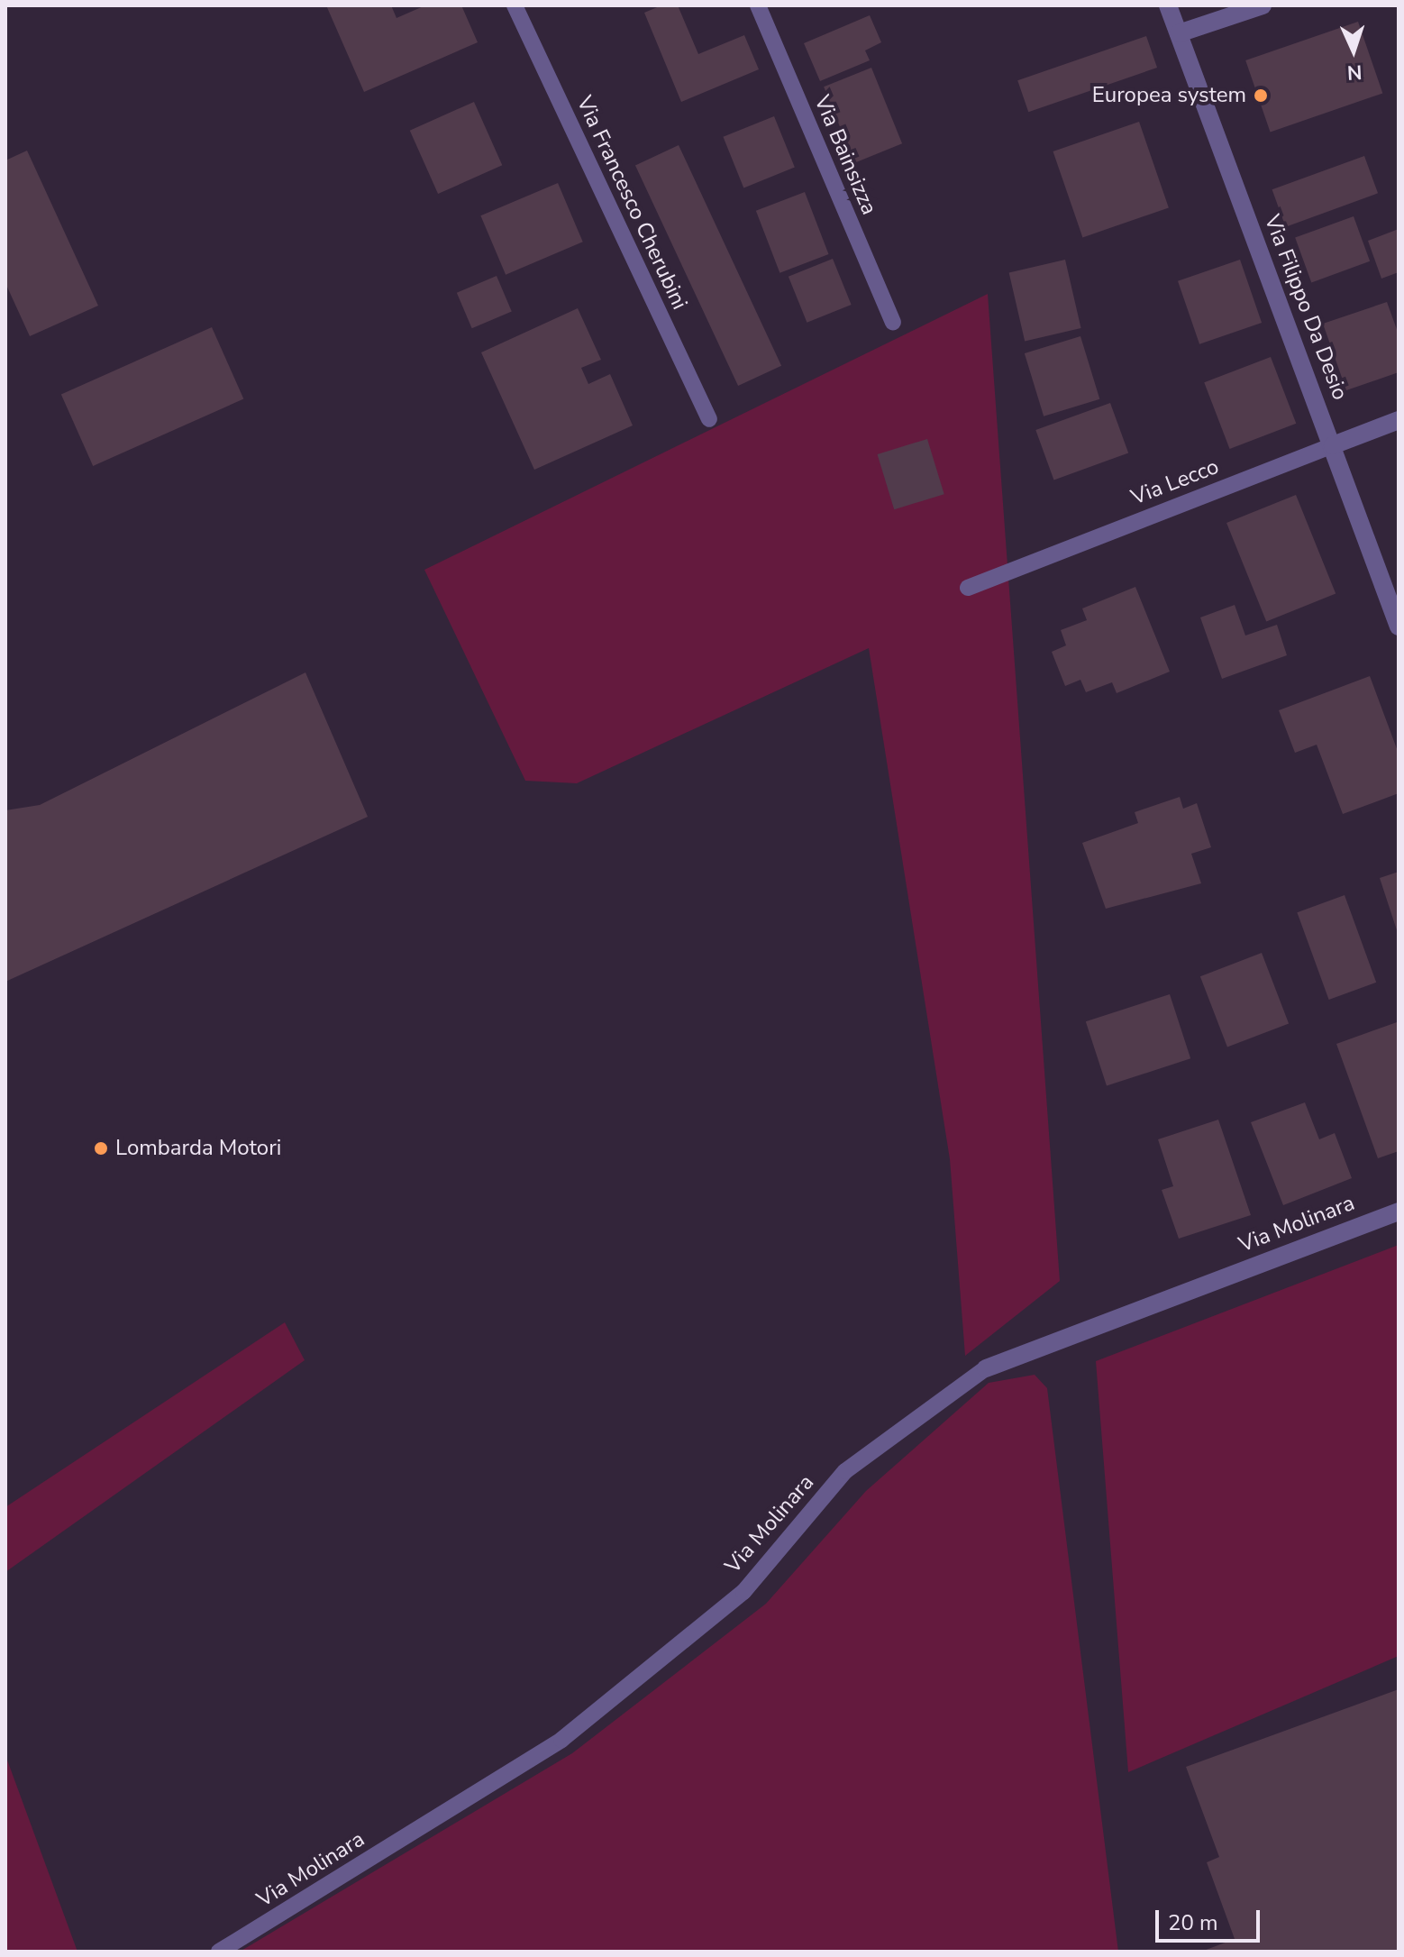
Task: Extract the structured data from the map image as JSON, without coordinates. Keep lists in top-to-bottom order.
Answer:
{
  "streets": {
    "street": ["Via Filippo Da Desio", "Via Lecco", "Via Molinara"],
    "lane": ["Via Bainsizza", "Via Francesco Cherubini"]
  },
  "crossings": [
    ["Via Filippo Da Desio", "Via Lecco"]
  ],
  "places": ["Europea system", "Lombarda Motori"],
  "scale_bar": "20 m",
  "north": "bottom"
}
